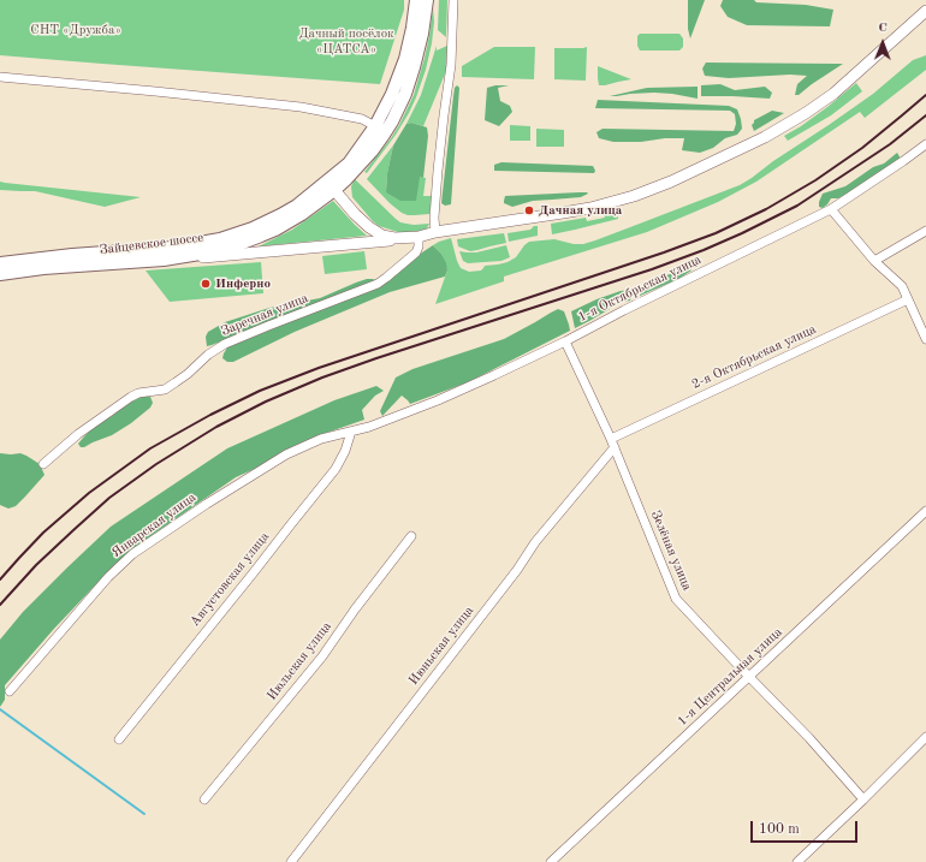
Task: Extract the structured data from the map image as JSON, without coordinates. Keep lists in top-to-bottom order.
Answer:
{
  "streets": {
    "main road": ["Зайцевское шоссе"],
    "street": [
      "1-я Октябрьская улица",
      "Заречная улица",
      "2-я Октябрьская улица",
      "Январская улица",
      "Зелёная улица",
      "Августовская улица",
      "Июньская улица",
      "Июльская улица",
      "1-я Центральная улица"
    ]
  },
  "crossings": [
    ["1-я Октябрьская улица", "Январская улица"],
    ["1-я Октябрьская улица", "Зелёная улица"],
    ["1-я Октябрьская улица", "Августовская улица"],
    ["2-я Октябрьская улица", "Зелёная улица"],
    ["2-я Октябрьская улица", "Июньская улица"],
    ["Январская улица", "Августовская улица"],
    ["Зелёная улица", "Июньская улица"],
    ["Зелёная улица", "1-я Центральная улица"]
  ],
  "parks": ["СНТ «Дружба»", "Дачный посёлок «ЦАТСА»"],
  "places": ["Дачная улица", "Инферно"],
  "scale_bar": "100 m",
  "north": "top"
}
